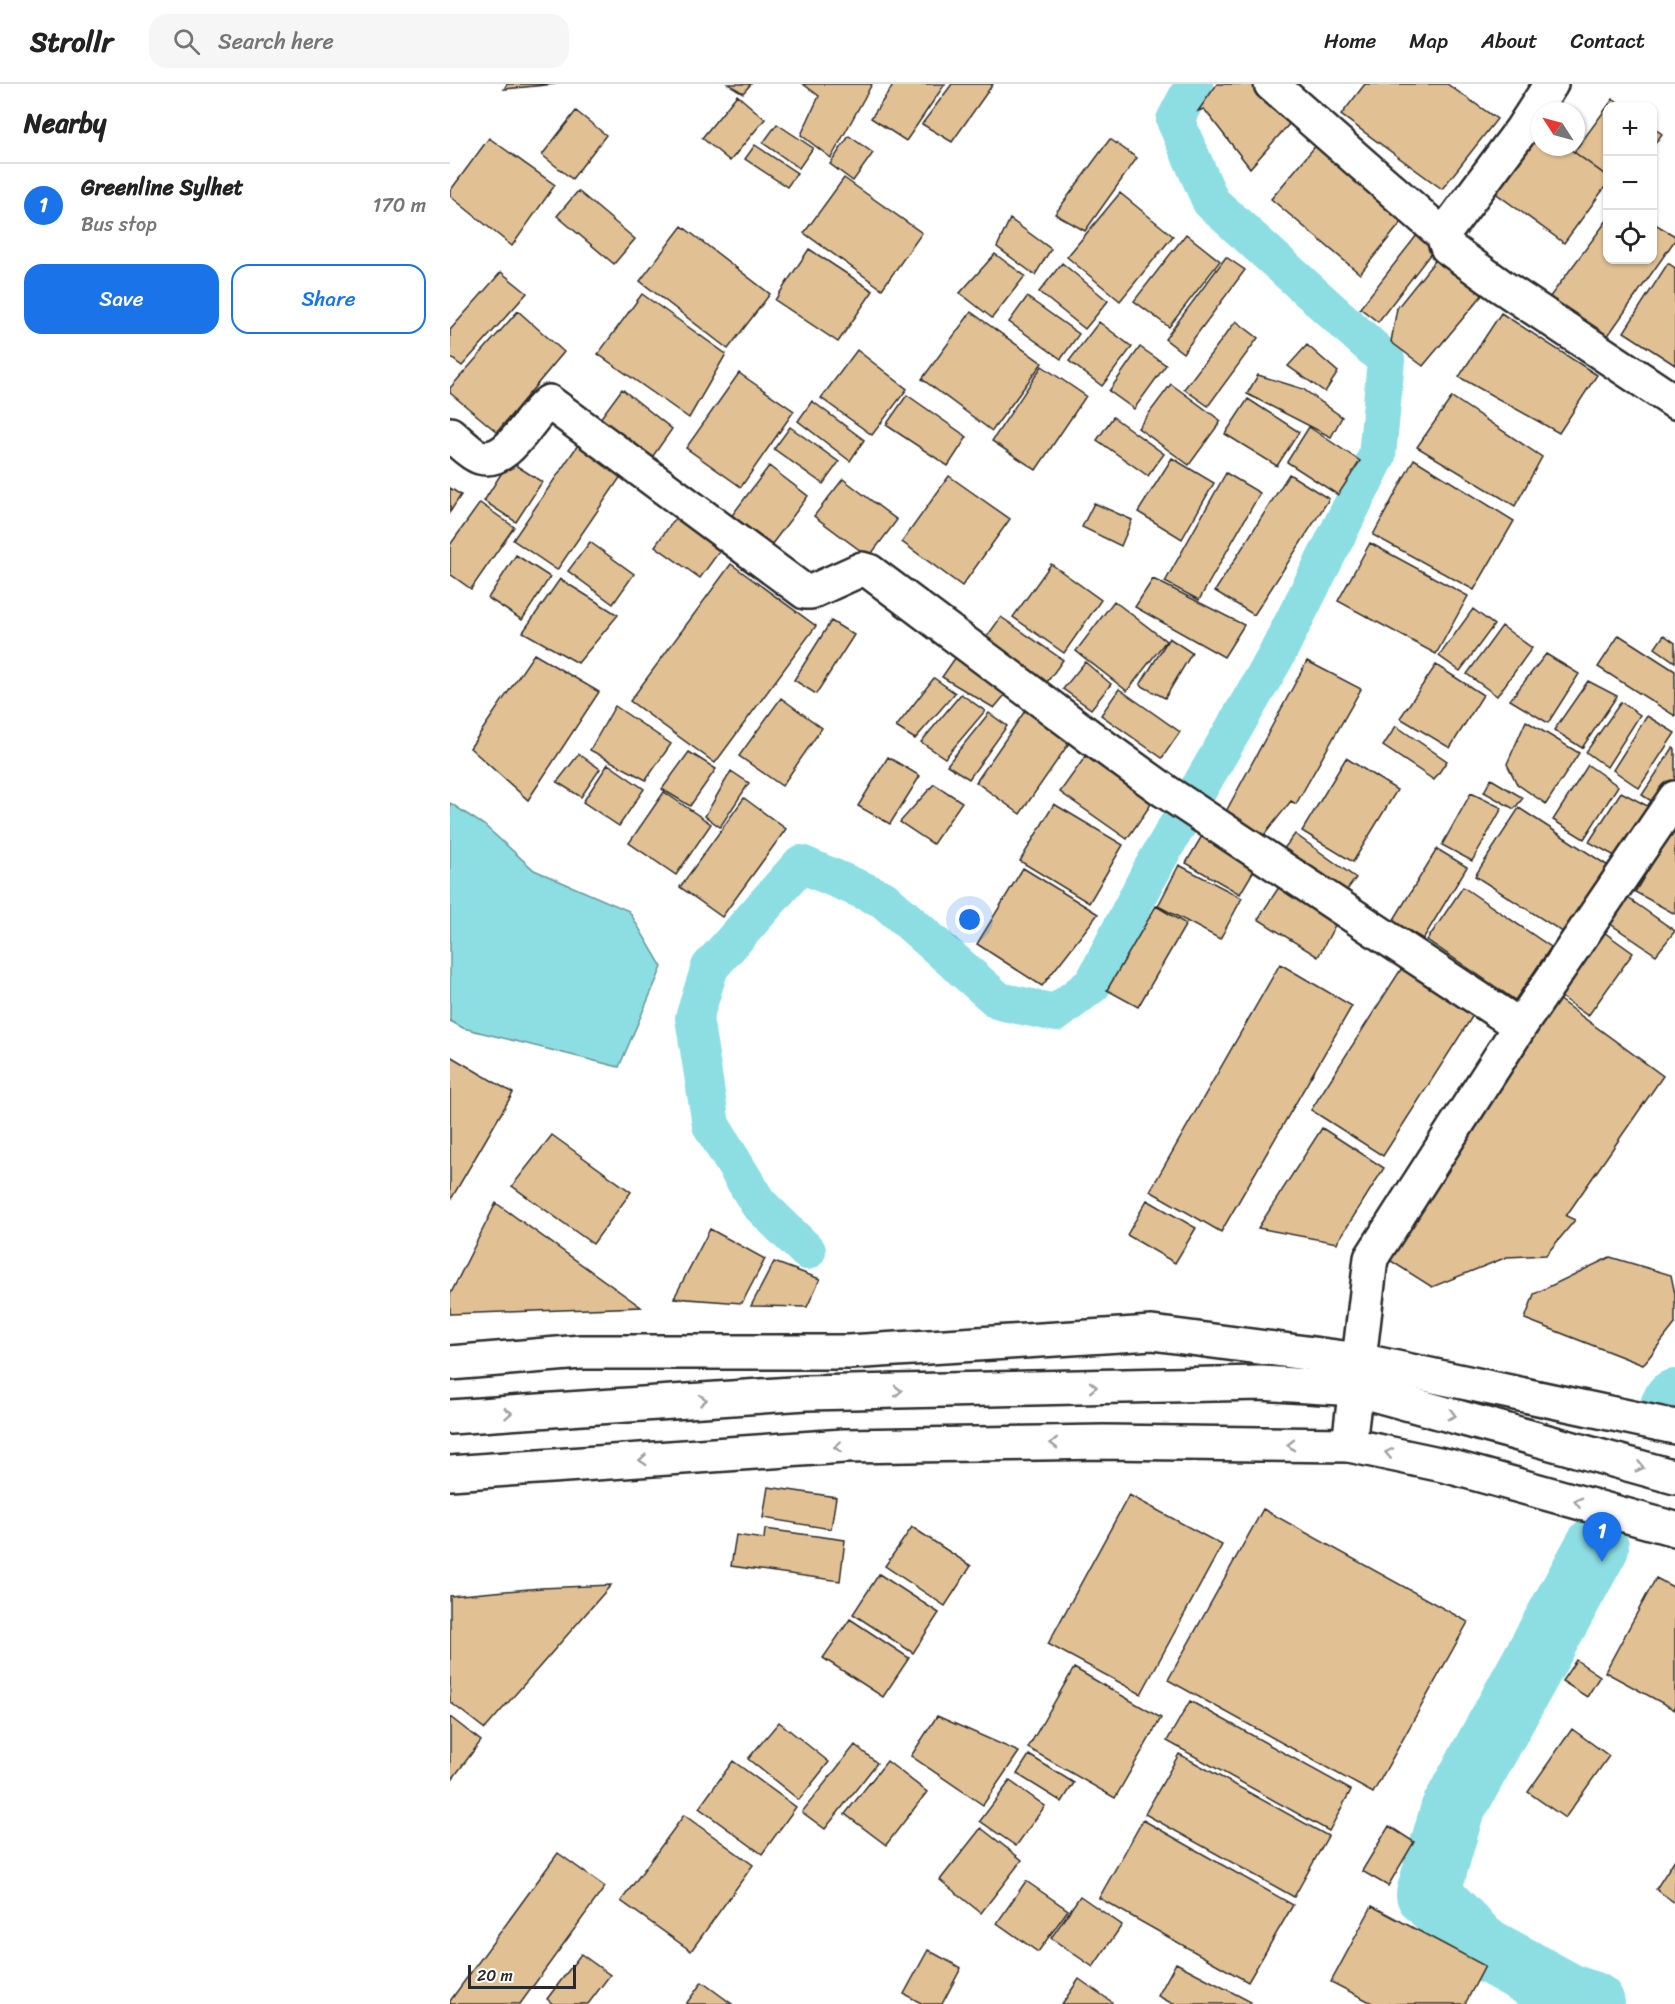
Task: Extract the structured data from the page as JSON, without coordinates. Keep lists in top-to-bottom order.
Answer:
{
  "scale_bar": "20 m",
  "north": "top left",
  "page": {
    "header": "Strollr",
    "search": "Search here",
    "nav": [
      "Home",
      "Map",
      "About",
      "Contact"
    ],
    "heading": "Nearby",
    "map_buttons": ["+", "−"],
    "list": [
      {
        "mark": "1",
        "name": "Greenline Sylhet",
        "note": "Bus stop",
        "value": "170 m"
      }
    ],
    "buttons": ["Save", "Share"],
    "pins": "1",
    "scale": "20 m"
  }
}
